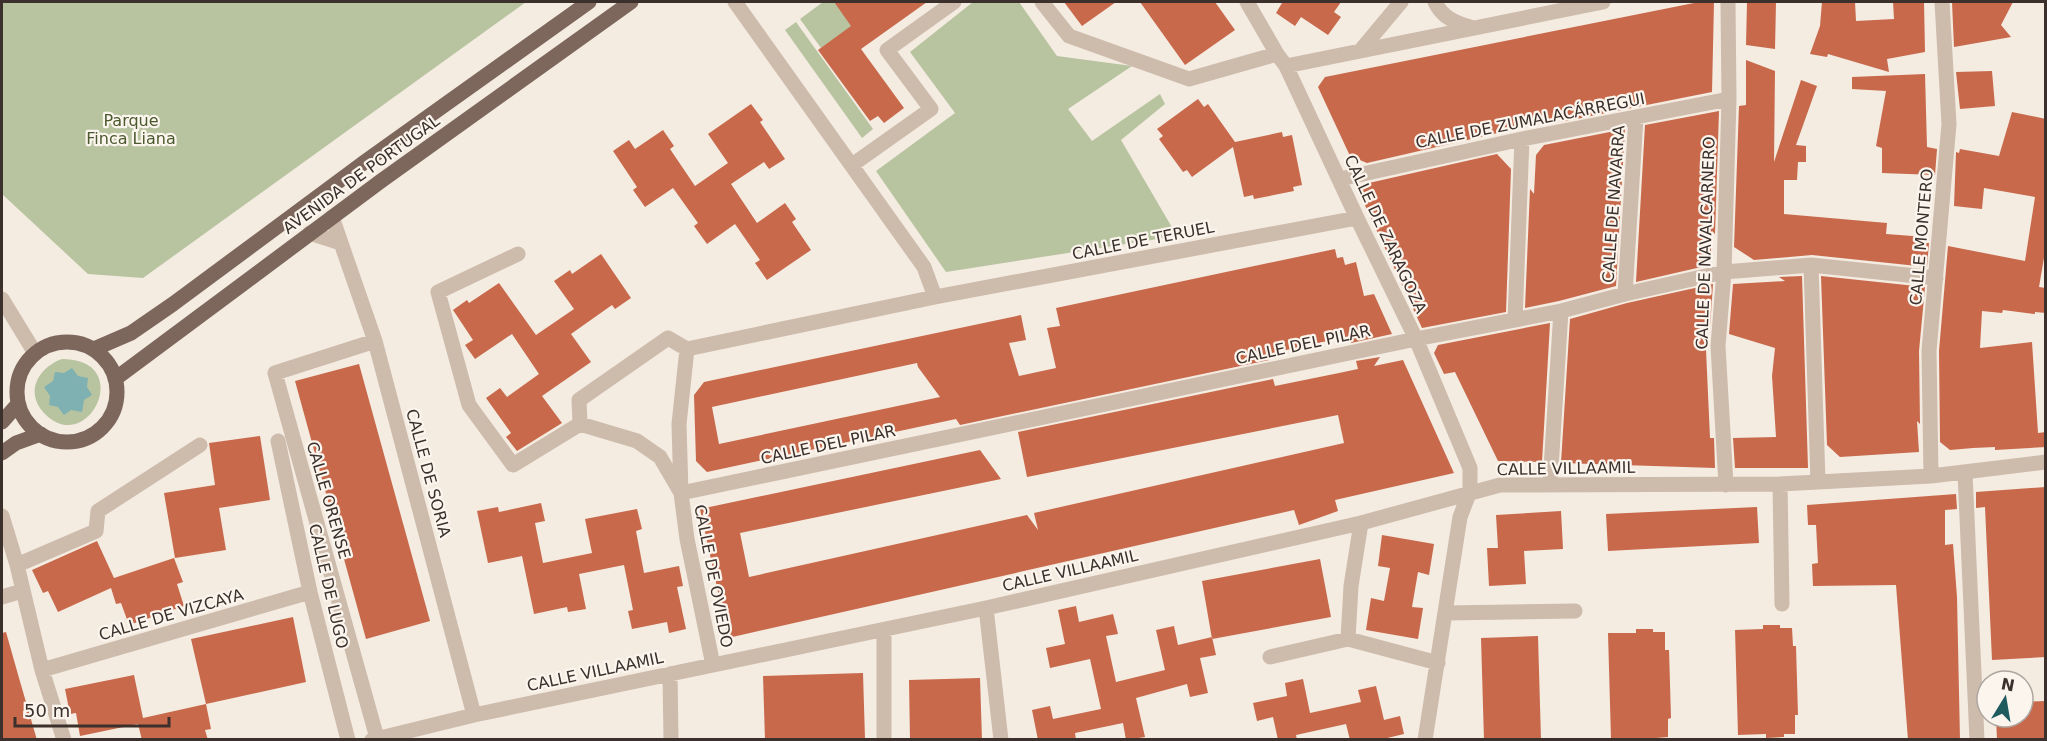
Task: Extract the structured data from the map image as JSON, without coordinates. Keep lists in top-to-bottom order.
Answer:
{
  "streets": {
    "main road": ["AVENIDA DE PORTUGAL"],
    "street": [
      "CALLE DE ZUMALACÁRREGUI",
      "CALLE DE NAVARRA",
      "CALLE DE ZARAGOZA",
      "CALLE MONTERO",
      "CALLE DE TERUEL",
      "CALLE DE NAVALCARNERO",
      "CALLE DEL PILAR",
      "CALLE VILLAAMIL",
      "CALLE DE SORIA",
      "CALLE ORENSE",
      "CALLE DE OVIEDO",
      "CALLE DE LUGO",
      "CALLE DE VIZCAYA"
    ]
  },
  "crossings": [
    ["CALLE DE ZUMALACÁRREGUI", "CALLE DE NAVARRA"],
    ["CALLE DE ZUMALACÁRREGUI", "CALLE DE ZARAGOZA"],
    ["CALLE DE ZUMALACÁRREGUI", "CALLE DE NAVALCARNERO"],
    ["AVENIDA DE PORTUGAL", "CALLE DE SORIA"],
    ["CALLE DE NAVARRA", "CALLE DEL PILAR"],
    ["CALLE DE ZARAGOZA", "CALLE DE TERUEL"],
    ["CALLE DE ZARAGOZA", "CALLE DEL PILAR"],
    ["CALLE DE ZARAGOZA", "CALLE VILLAAMIL"],
    ["CALLE MONTERO", "CALLE DEL PILAR"],
    ["CALLE MONTERO", "CALLE VILLAAMIL"],
    ["CALLE DE TERUEL", "CALLE DE OVIEDO"],
    ["CALLE DE NAVALCARNERO", "CALLE DEL PILAR"],
    ["CALLE DE NAVALCARNERO", "CALLE VILLAAMIL"],
    ["CALLE DEL PILAR", "CALLE DE OVIEDO"],
    ["CALLE VILLAAMIL", "CALLE DE SORIA"],
    ["CALLE VILLAAMIL", "CALLE ORENSE"],
    ["CALLE VILLAAMIL", "CALLE DE OVIEDO"],
    ["CALLE DE SORIA", "CALLE ORENSE"],
    ["CALLE DE LUGO", "CALLE DE VIZCAYA"]
  ],
  "parks": ["Parque Finca Liana"],
  "scale_bar": "50 m",
  "north": "top"
}
